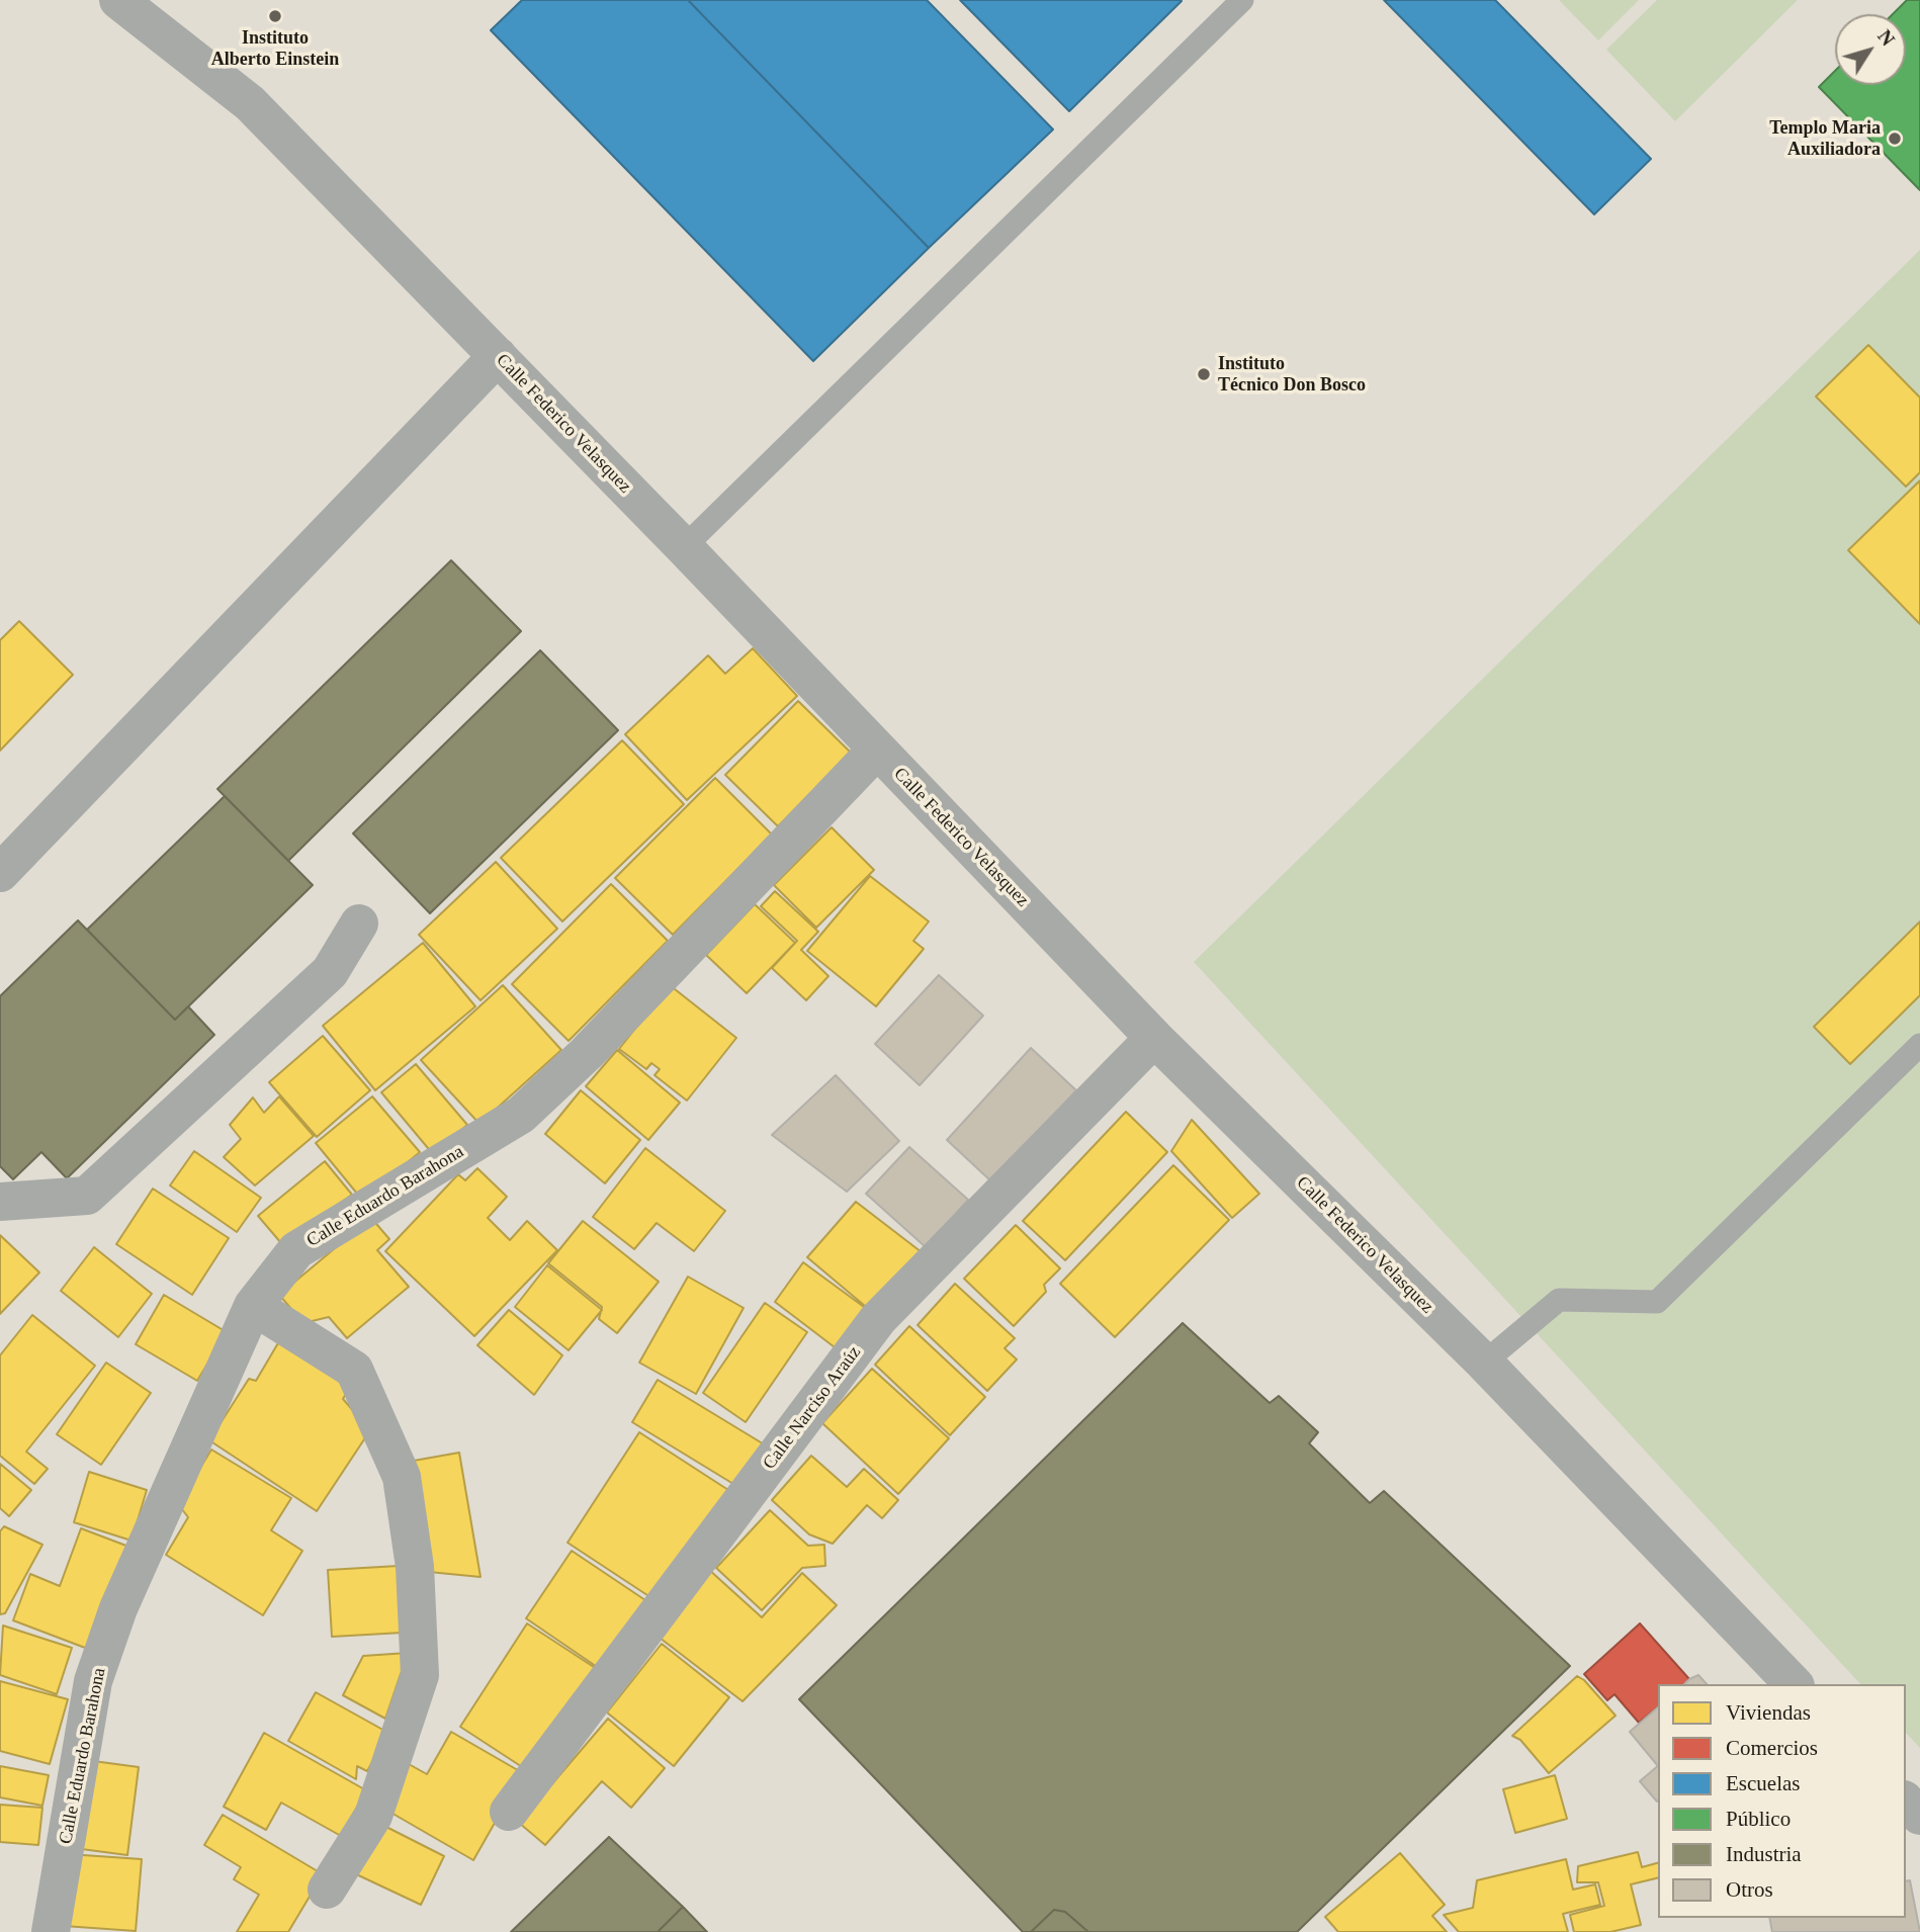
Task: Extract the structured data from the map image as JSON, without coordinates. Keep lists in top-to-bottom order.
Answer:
{
  "streets": {
    "street": ["Calle Federico Velasquez", "Calle Eduardo Barahona", "Calle Narciso Araúz"]
  },
  "crossings": [
    ["Calle Federico Velasquez", "Calle Eduardo Barahona"],
    ["Calle Federico Velasquez", "Calle Narciso Araúz"]
  ],
  "places": ["Instituto Alberto Einstein", "Templo Maria Auxiliadora", "Instituto Técnico Don Bosco"],
  "legend": [
    "Viviendas",
    "Comercios",
    "Escuelas",
    "Público",
    "Industria",
    "Otros"
  ],
  "north": "top right"
}
